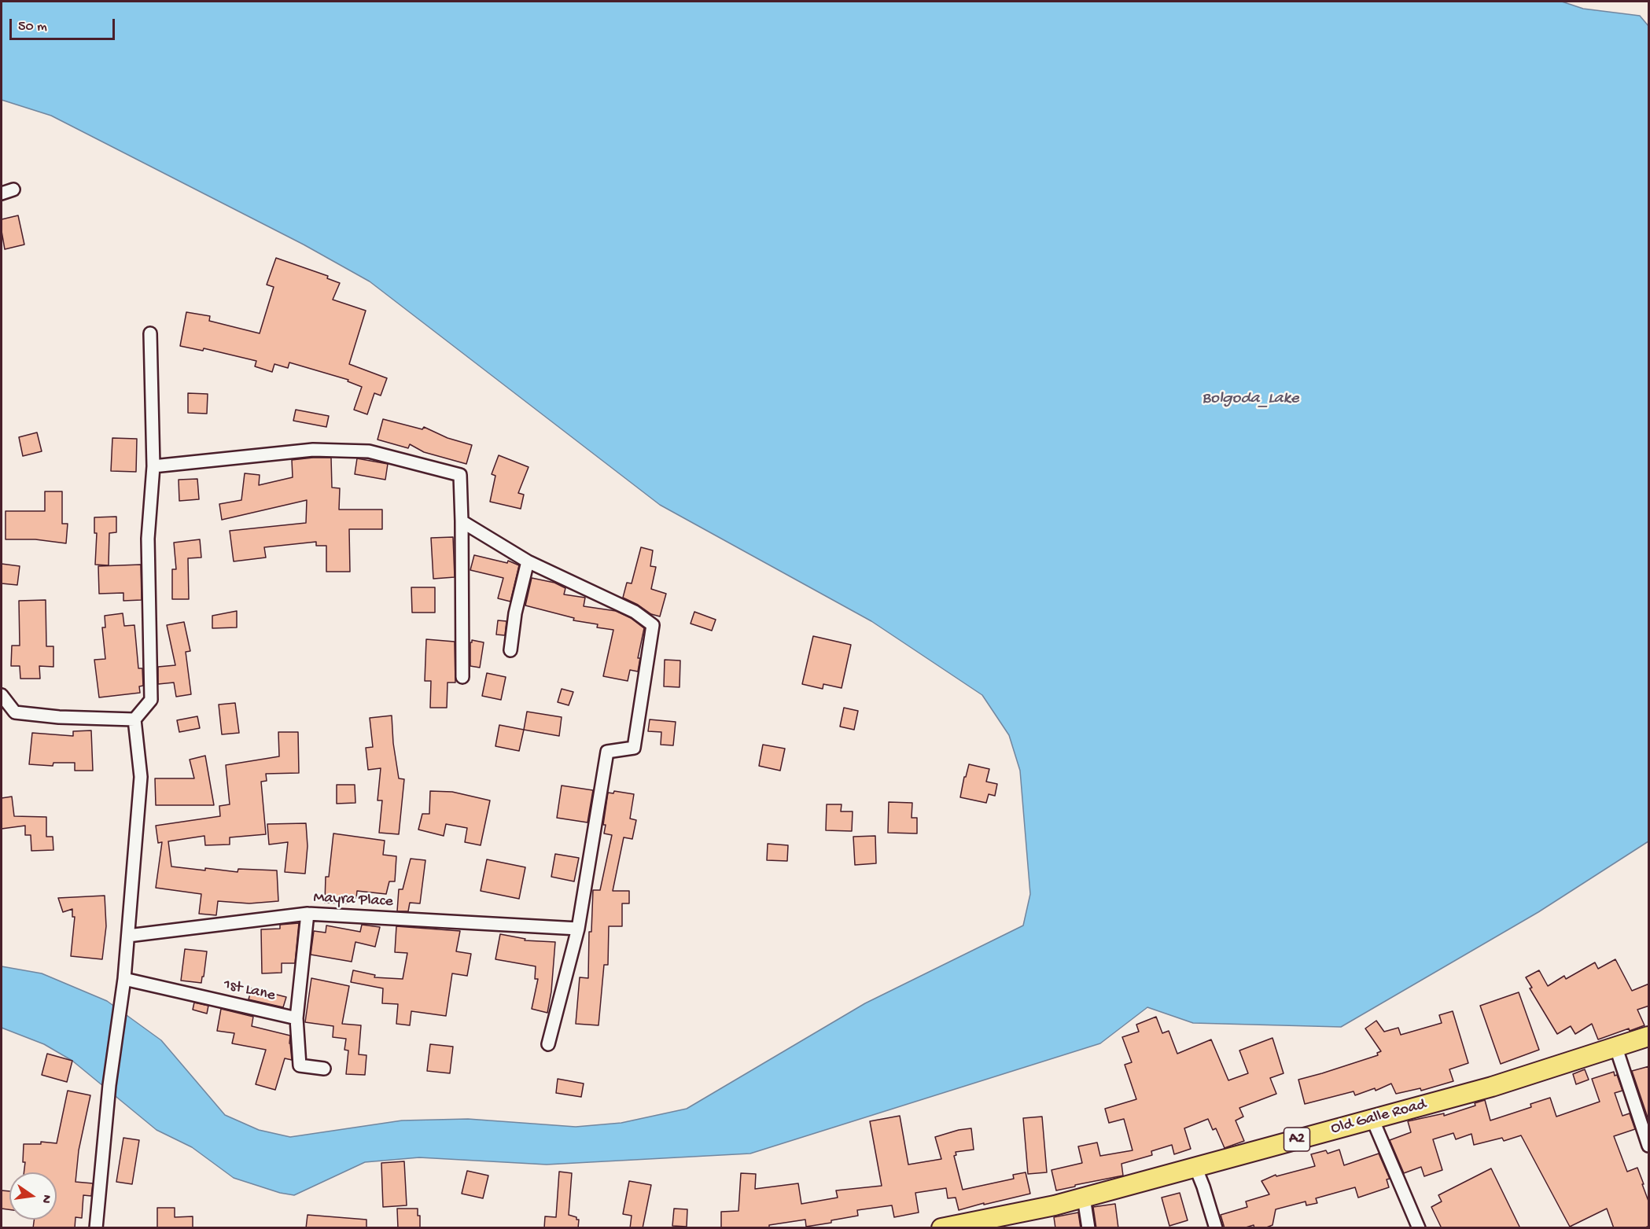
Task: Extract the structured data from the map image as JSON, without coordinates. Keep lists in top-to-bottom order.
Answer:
{
  "streets": {
    "highway": ["Old Galle Road", "A2"],
    "street": ["Mayra Place", "1st Lane"]
  },
  "water": ["Bolgoda_Lake"],
  "scale_bar": "50 m",
  "north": "right"
}
